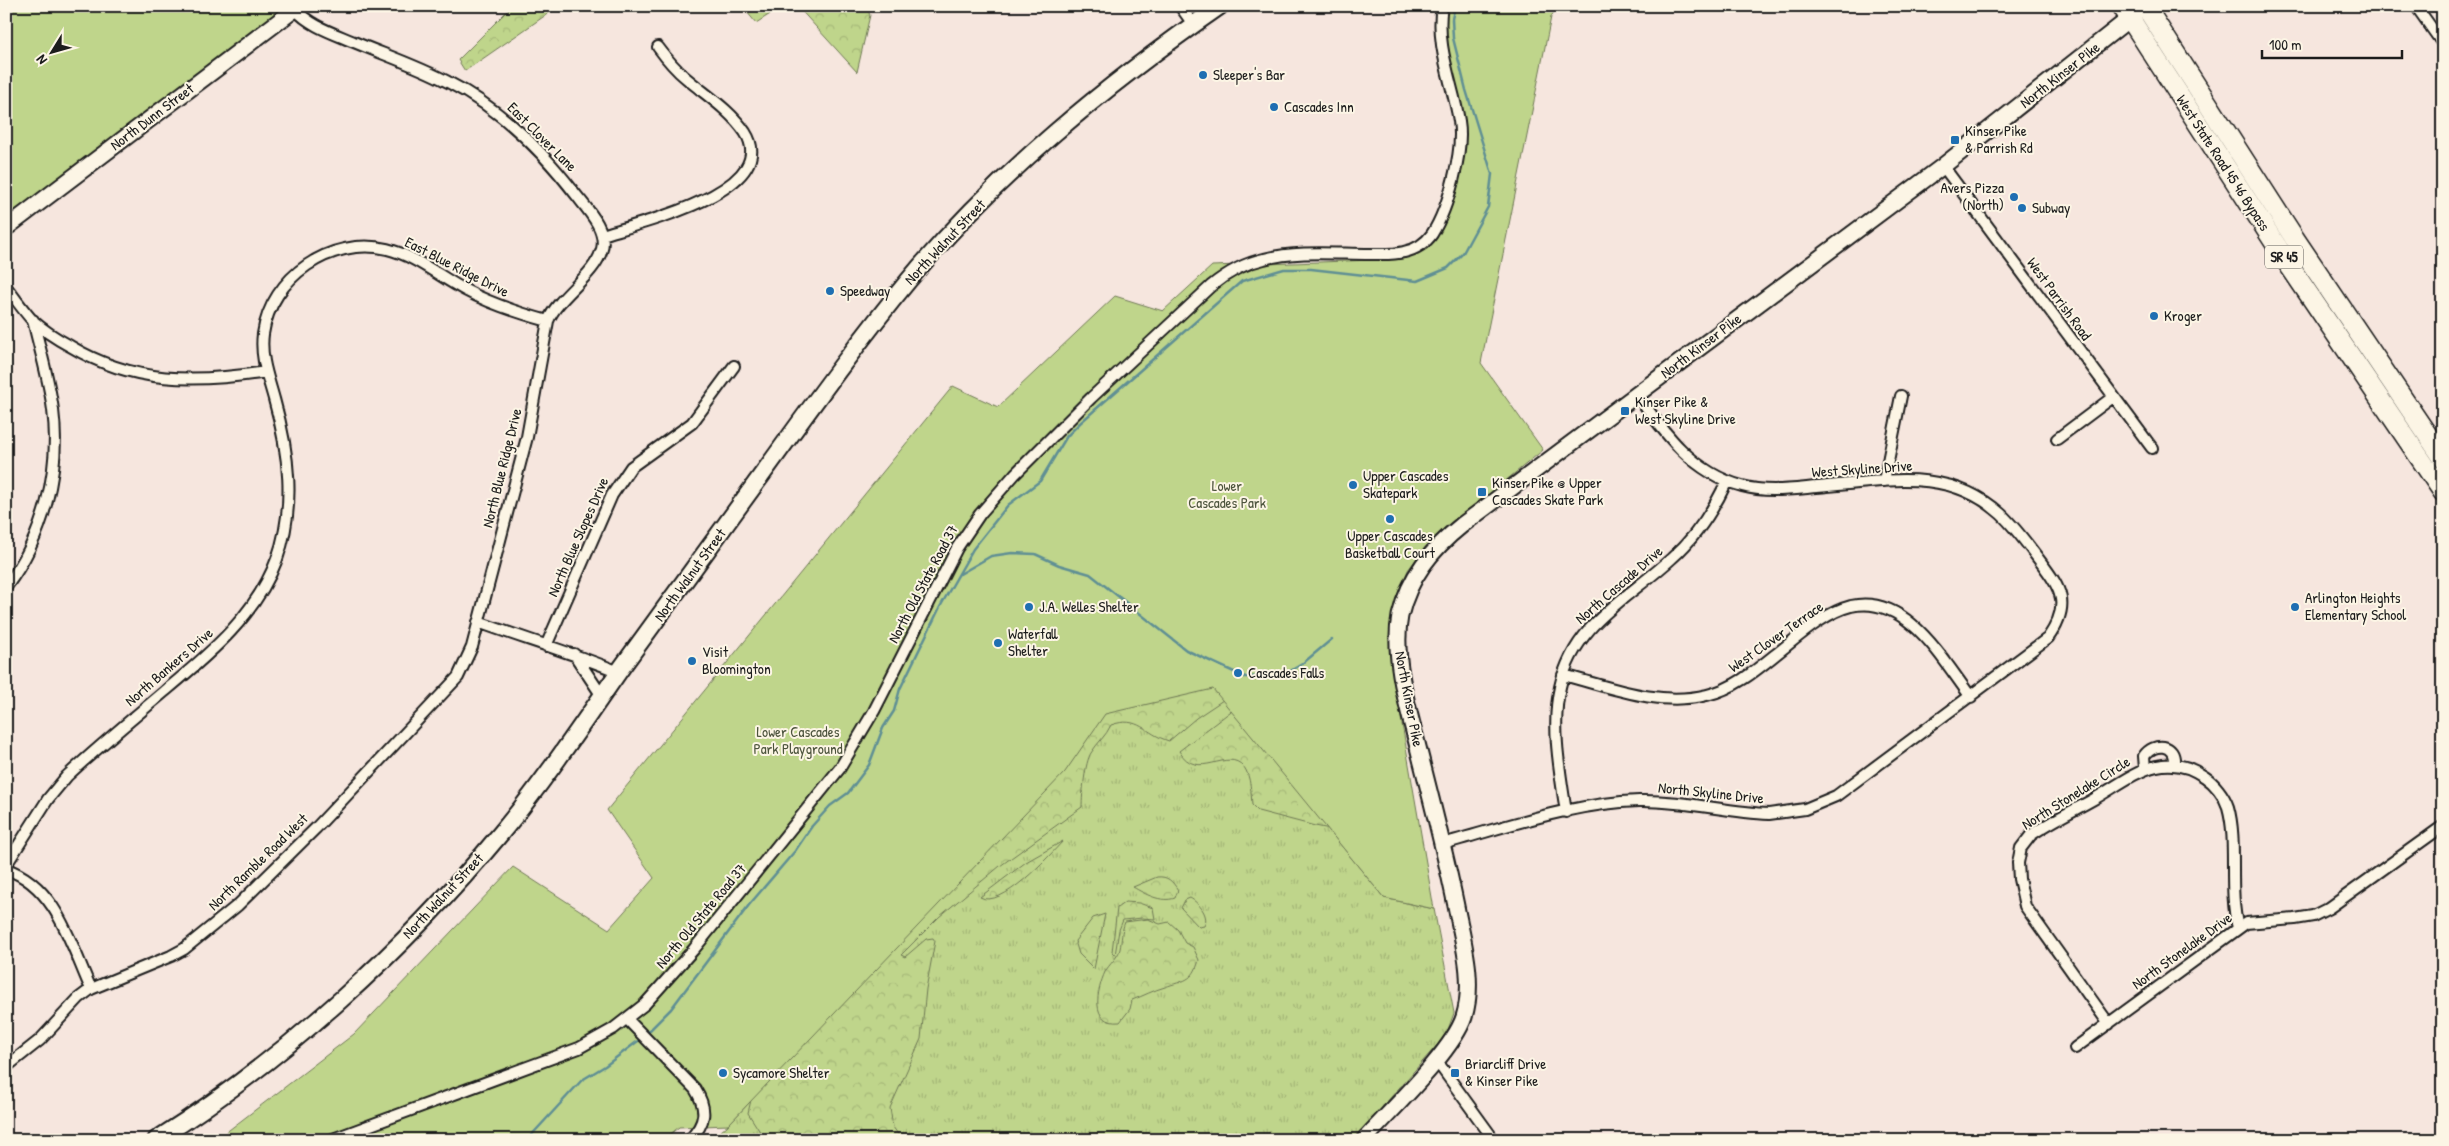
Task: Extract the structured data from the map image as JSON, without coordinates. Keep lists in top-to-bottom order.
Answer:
{
  "streets": {
    "highway": ["West State Road 45 46 Bypass", "SR 45"],
    "main road": ["North Walnut Street"],
    "street": [
      "North Kinser Pike",
      "North Dunn Street",
      "East Clover Lane",
      "East Blue Ridge Drive",
      "West Parrish Road",
      "North Blue Ridge Drive",
      "West Skyline Drive",
      "North Blue Slopes Drive",
      "North Old State Road 37",
      "North Cascade Drive",
      "West Clover Terrace",
      "North Bankers Drive",
      "North Skyline Drive",
      "North Stonelake Circle",
      "North Ramble Road West",
      "North Stonelake Drive"
    ]
  },
  "crossings": [
    ["North Kinser Pike", "West State Road 45 46 Bypass"],
    ["North Kinser Pike", "West Parrish Road"],
    ["North Kinser Pike", "West Skyline Drive"],
    ["North Kinser Pike", "North Skyline Drive"],
    ["North Dunn Street", "East Clover Lane"],
    ["East Blue Ridge Drive", "North Blue Ridge Drive"],
    ["East Blue Ridge Drive", "North Bankers Drive"],
    ["North Blue Ridge Drive", "North Ramble Road West"],
    ["West Skyline Drive", "North Cascade Drive"],
    ["West Skyline Drive", "North Skyline Drive"],
    ["North Cascade Drive", "West Clover Terrace"],
    ["North Cascade Drive", "North Skyline Drive"],
    ["West Clover Terrace", "North Skyline Drive"],
    ["North Stonelake Circle", "North Stonelake Drive"]
  ],
  "parks": ["Lower Cascades Park", "Lower Cascades Park Playground"],
  "places": {
    "other": [
      "Sleeper's Bar",
      "Cascades Inn",
      "Avers Pizza (North)",
      "Subway",
      "Speedway",
      "Kroger",
      "Upper Cascades Skatepark",
      "Upper Cascades Basketball Court",
      "J.A. Welles Shelter",
      "Arlington Heights Elementary School",
      "Waterfall Shelter",
      "Visit Bloomington",
      "Cascades Falls",
      "Sycamore Shelter"
    ],
    "transit": [
      "Kinser Pike & Parrish Rd",
      "Kinser Pike & West Skyline Drive",
      "Kinser Pike @ Upper Cascades Skate Park",
      "Briarcliff Drive & Kinser Pike"
    ]
  },
  "scale_bar": "100 m",
  "north": "bottom left"
}
